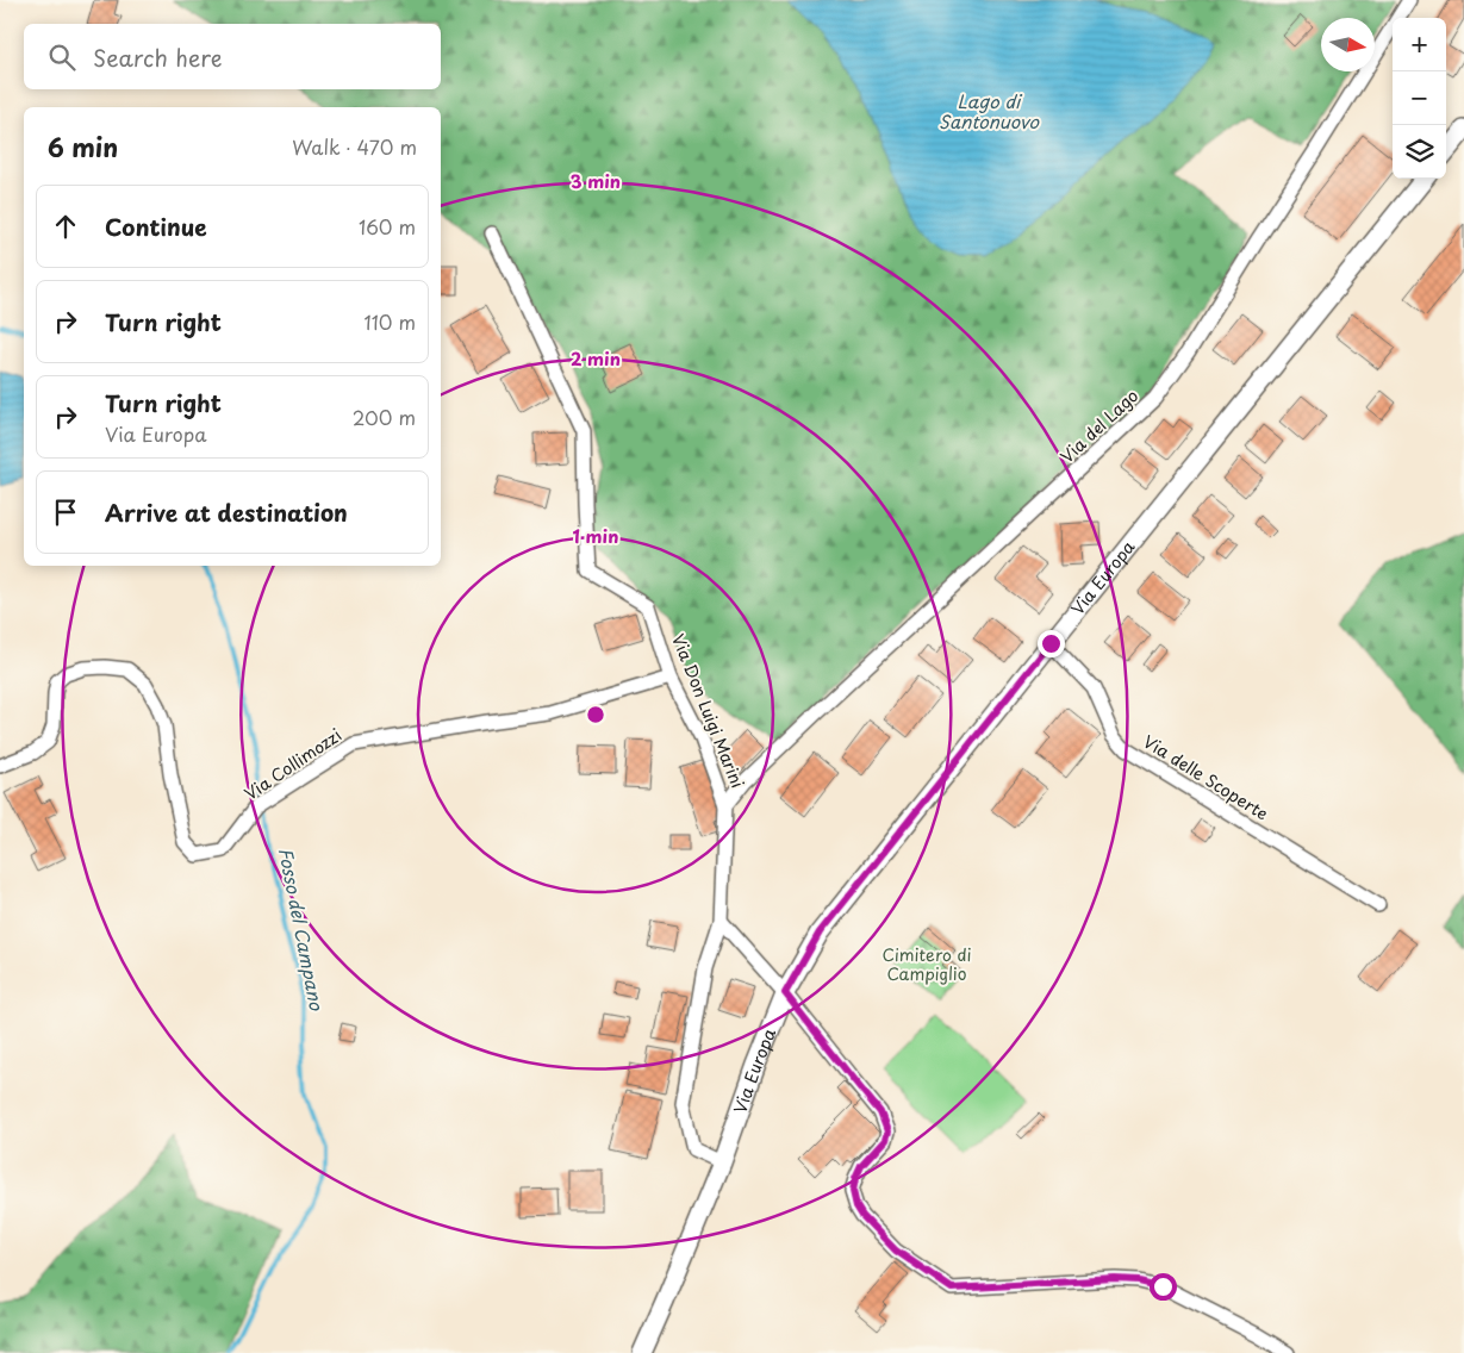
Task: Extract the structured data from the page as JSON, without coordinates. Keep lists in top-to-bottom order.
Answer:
{
  "streets": {
    "main road": ["Via Europa"],
    "street": [
      "Via del Lago",
      "Via Don Luigi Marini",
      "Via Collimozzi",
      "Via delle Scoperte"
    ]
  },
  "crossings": [
    ["Via del Lago", "Via Don Luigi Marini"],
    ["Via Europa", "Via Don Luigi Marini"],
    ["Via Europa", "Via delle Scoperte"],
    ["Via Don Luigi Marini", "Via Collimozzi"]
  ],
  "water": ["Lago di Santonuovo", "Fosso del Campano"],
  "parks": ["Cimitero di Campiglio"],
  "north": "right",
  "page": {
    "map_buttons": ["+", "−"],
    "search": "Search here",
    "heading": ["6 min", "Walk · 470 m"],
    "list": [
      ["Continue", "160 m"],
      ["Turn right", "110 m"],
      ["Turn right", "Via Europa", "200 m"],
      "Arrive at destination"
    ]
  },
  "rings": ["3 min", "2 min", "1 min"]
}
